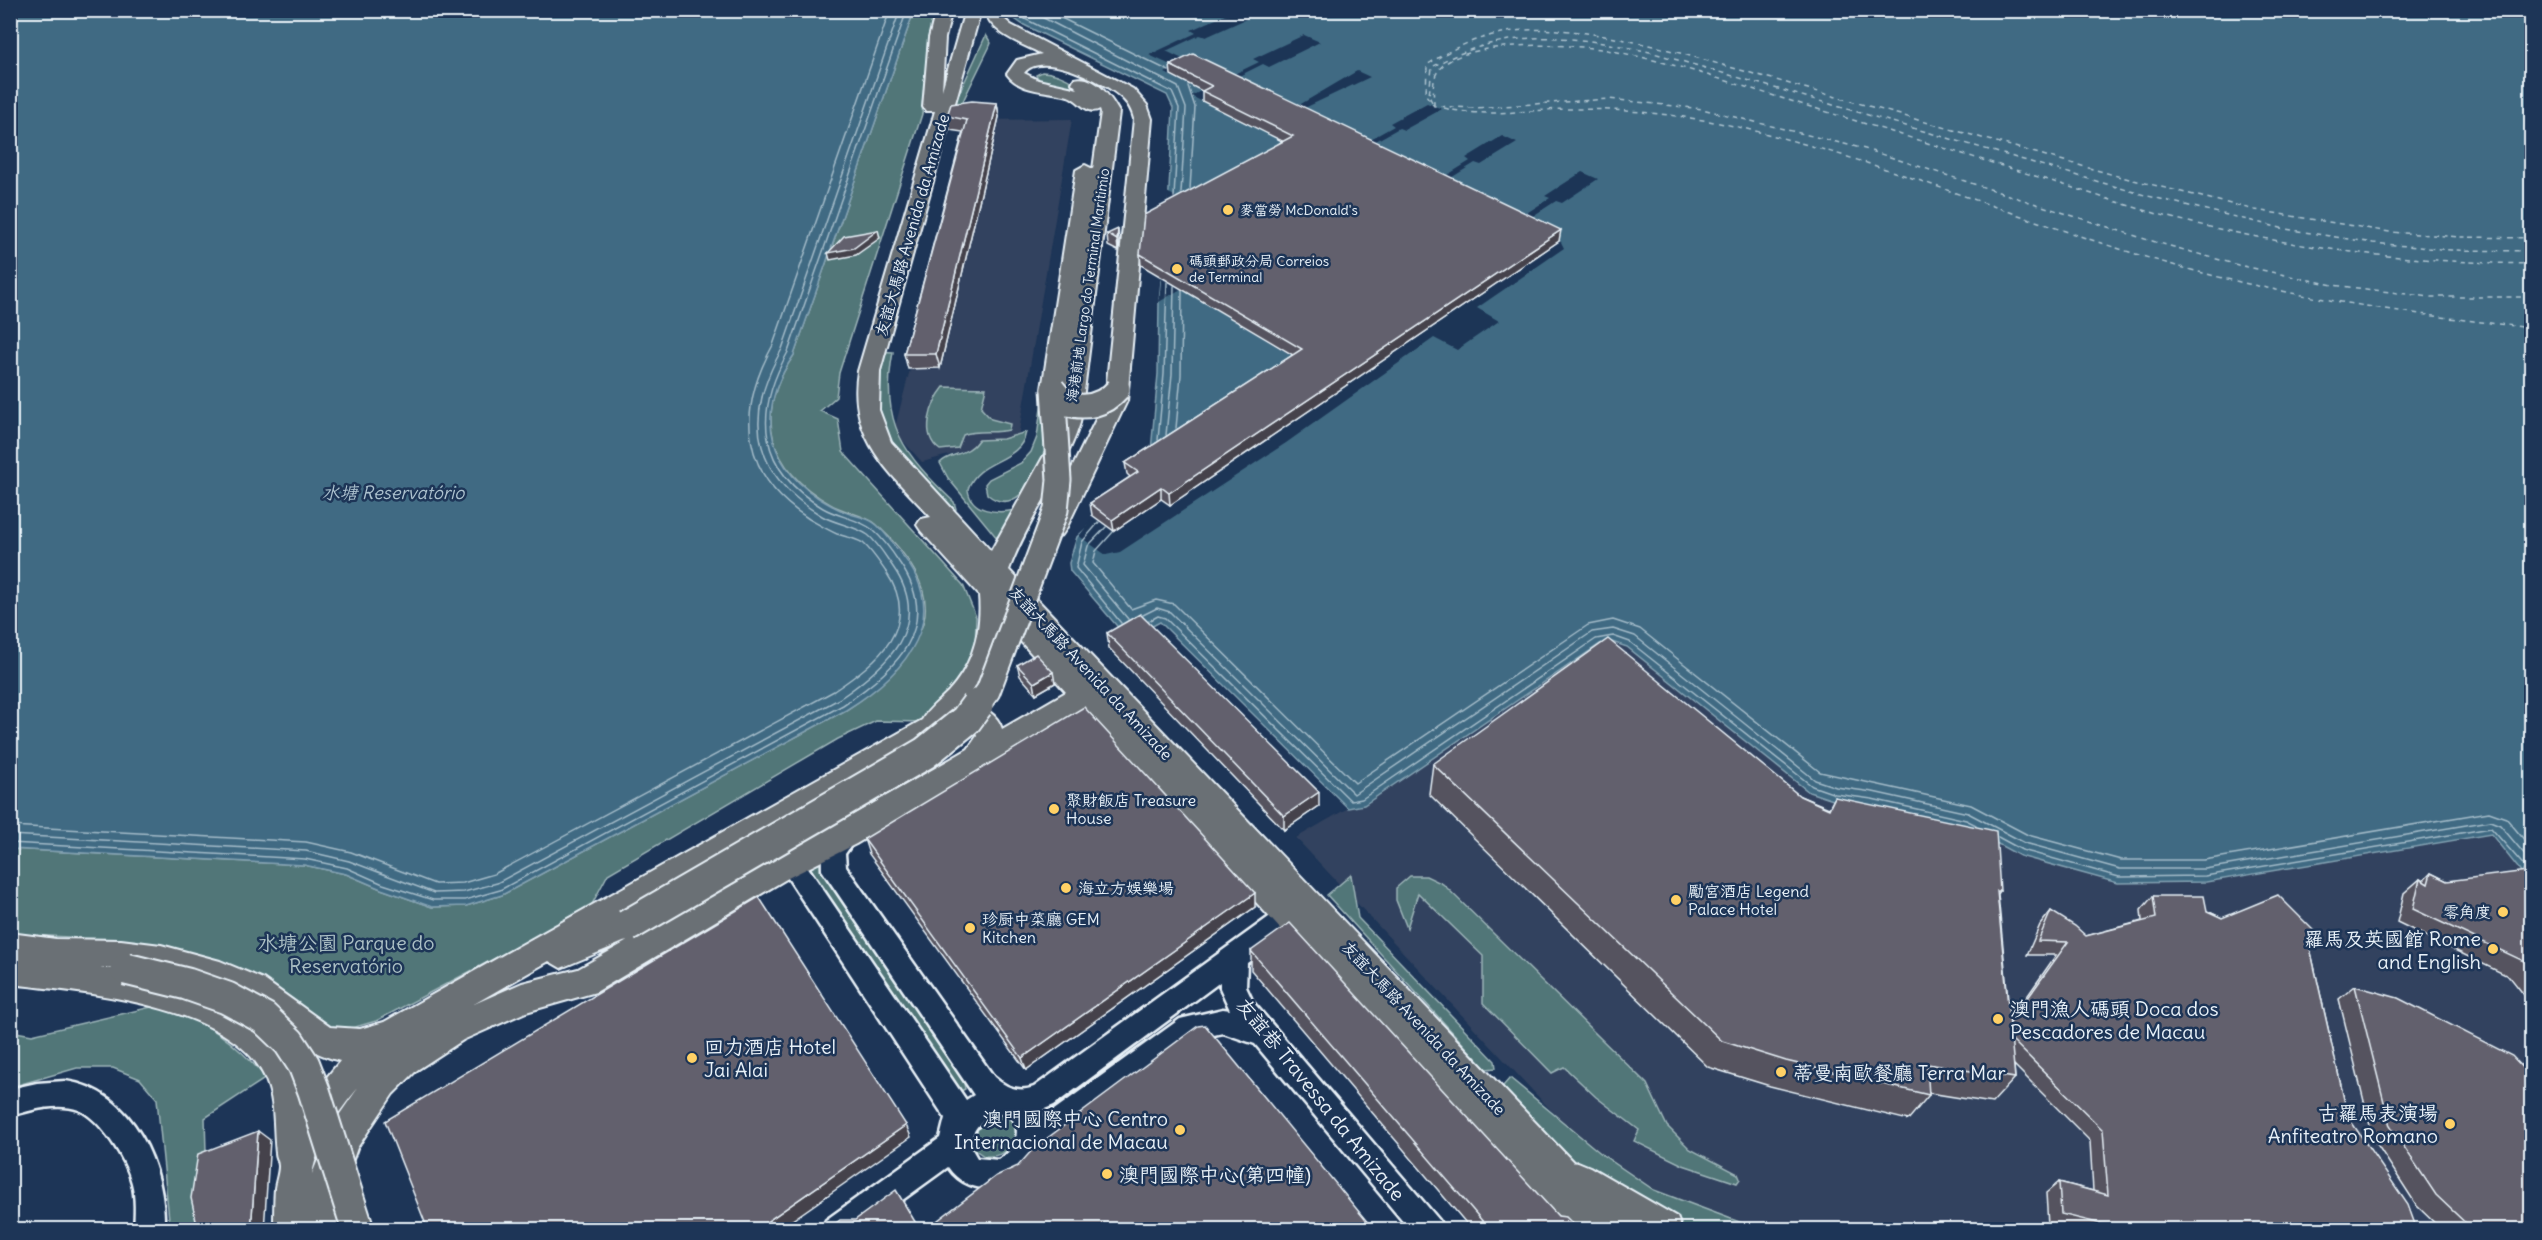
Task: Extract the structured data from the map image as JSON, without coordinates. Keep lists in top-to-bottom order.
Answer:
{
  "streets": {
    "main road": ["友誼大馬路 Avenida da Amizade", "海港前地 Largo do Terminal Marítimio"],
    "street": ["友誼巷 Travessa da Amizade"]
  },
  "crossings": [
    ["友誼大馬路 Avenida da Amizade", "海港前地 Largo do Terminal Marítimio"]
  ],
  "water": ["水塘 Reservatório"],
  "parks": ["水塘公園 Parque do Reservatório"],
  "places": [
    "麥當勞 McDonald's",
    "碼頭郵政分局 Correios de Terminal",
    "聚財飯店 Treasure House",
    "海立方娛樂場",
    "勵宮酒店 Legend Palace Hotel",
    "零角度",
    "珍厨中菜廳 GEM Kitchen",
    "羅馬及英國館 Rome and English",
    "澳門漁人碼頭 Doca dos Pescadores de Macau",
    "回力酒店 Hotel Jai Alai",
    "蒂曼南歐餐廳 Terra Mar",
    "古羅馬表演場 Anfiteatro Romano",
    "澳門國際中心 Centro Internacional de Macau",
    "澳門國際中心(第四幢)"
  ]
}
